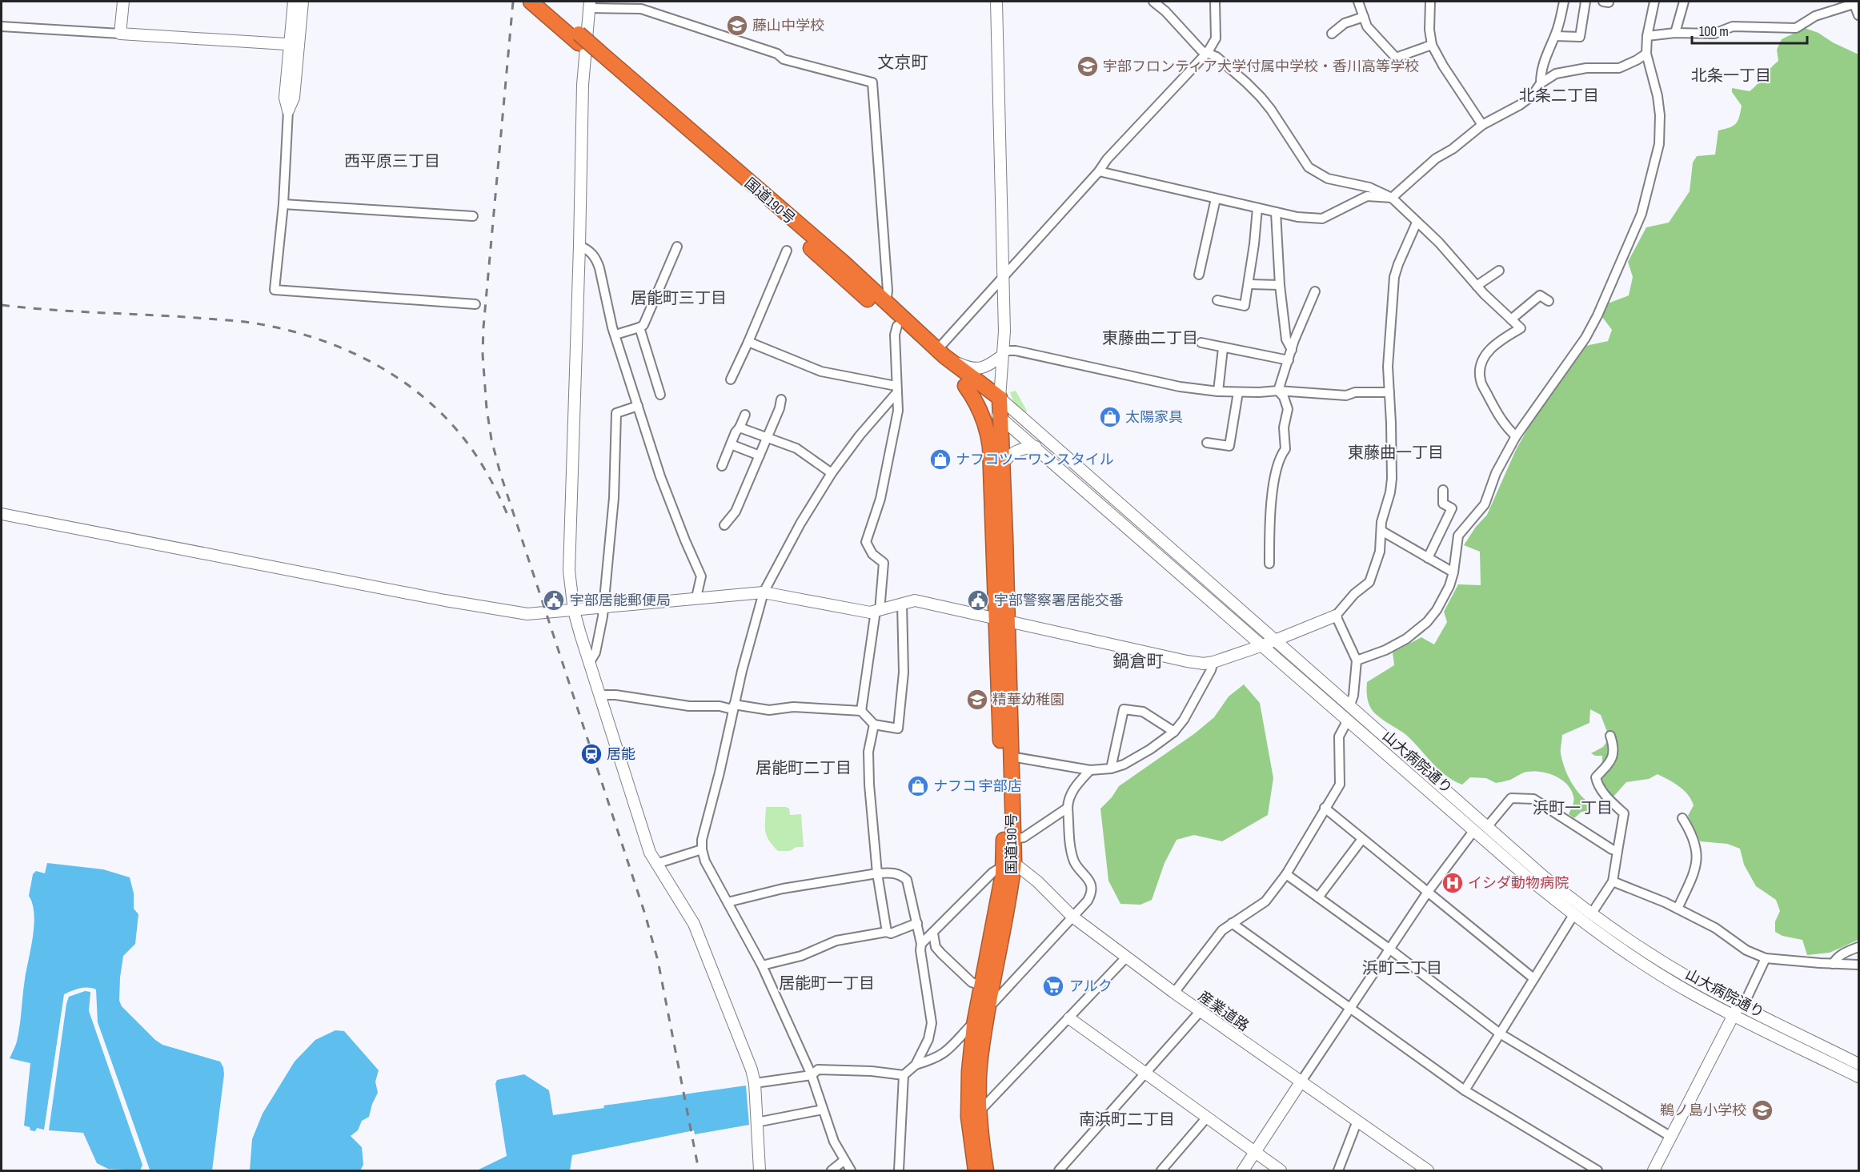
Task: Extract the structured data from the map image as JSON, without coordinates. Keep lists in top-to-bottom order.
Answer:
{
  "streets": {
    "highway": ["国道190号"],
    "street": ["山大病院通り", "産業道路"]
  },
  "crossings": [
    ["国道190号", "山大病院通り"],
    ["国道190号", "産業道路"]
  ],
  "districts": [
    "文京町",
    "北条一丁目",
    "北条二丁目",
    "西平原三丁目",
    "居能町三丁目",
    "東藤曲二丁目",
    "東藤曲一丁目",
    "鍋倉町",
    "居能町二丁目",
    "浜町一丁目",
    "浜町二丁目",
    "居能町一丁目",
    "南浜町二丁目"
  ],
  "places": {
    "school or university": [
      "藤山中学校",
      "宇部フロンティア大学付属中学校・香川高等学校",
      "精華幼稚園",
      "鵜ノ島小学校"
    ],
    "shop": ["太陽家具", "ナフコツーワンスタイル", "ナフコ 宇部店"],
    "public building": ["宇部居能郵便局", "宇部警察署居能交番"],
    "station": ["居能"],
    "hospital": ["イシダ動物病院"],
    "supermarket": ["アルク"]
  },
  "scale_bar": "100 m"
}
